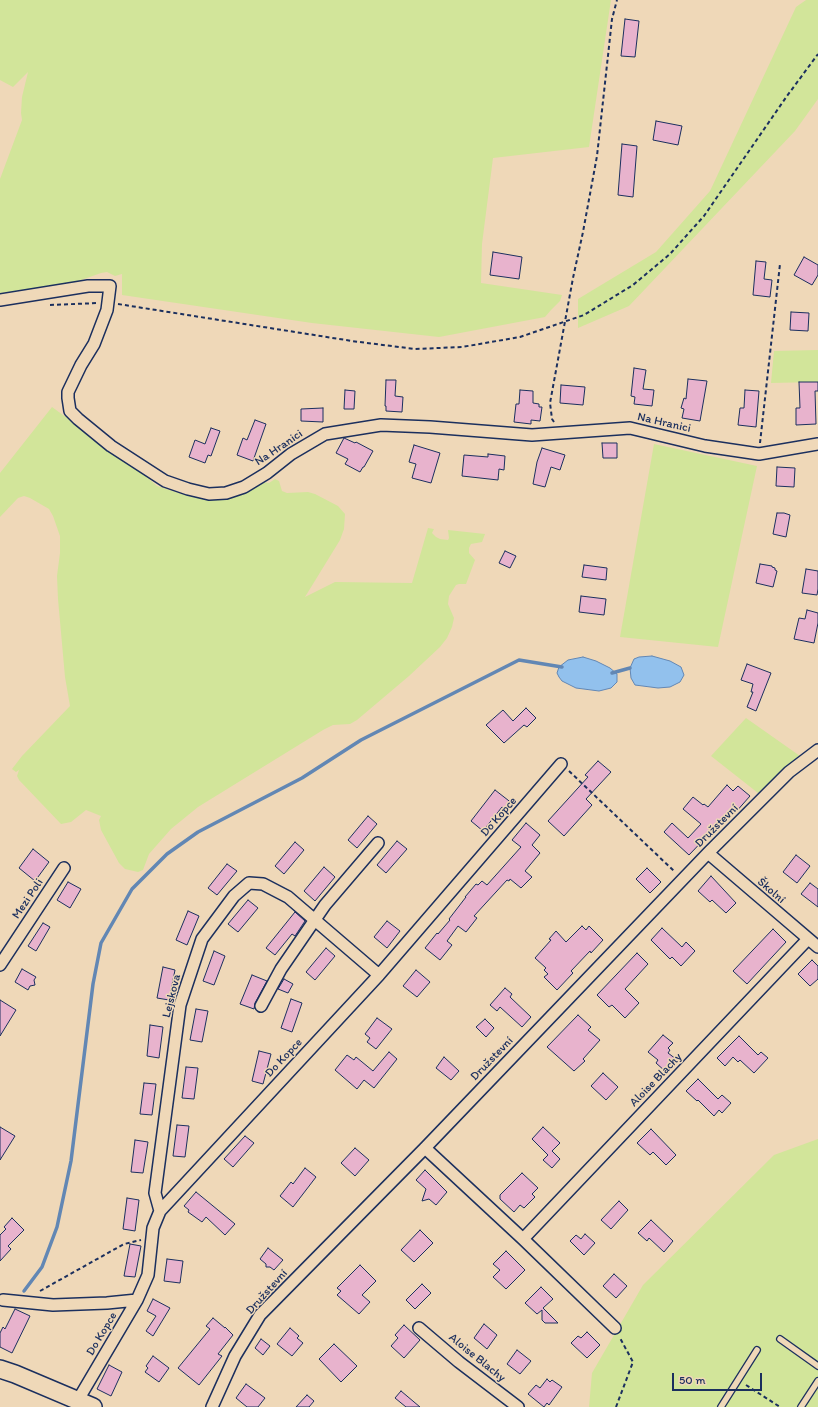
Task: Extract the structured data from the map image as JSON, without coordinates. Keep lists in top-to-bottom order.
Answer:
{
  "streets": {
    "street": [
      "Na Hranici",
      "Do Kopce",
      "Družstevní",
      "Školní",
      "Mezi Poli",
      "Lejskova",
      "Aloise Blachy"
    ]
  },
  "crossings": [
    ["Do Kopce", "Lejskova"],
    ["Družstevní", "Školní"],
    ["Školní", "Aloise Blachy"]
  ],
  "scale_bar": "50 m"
}
